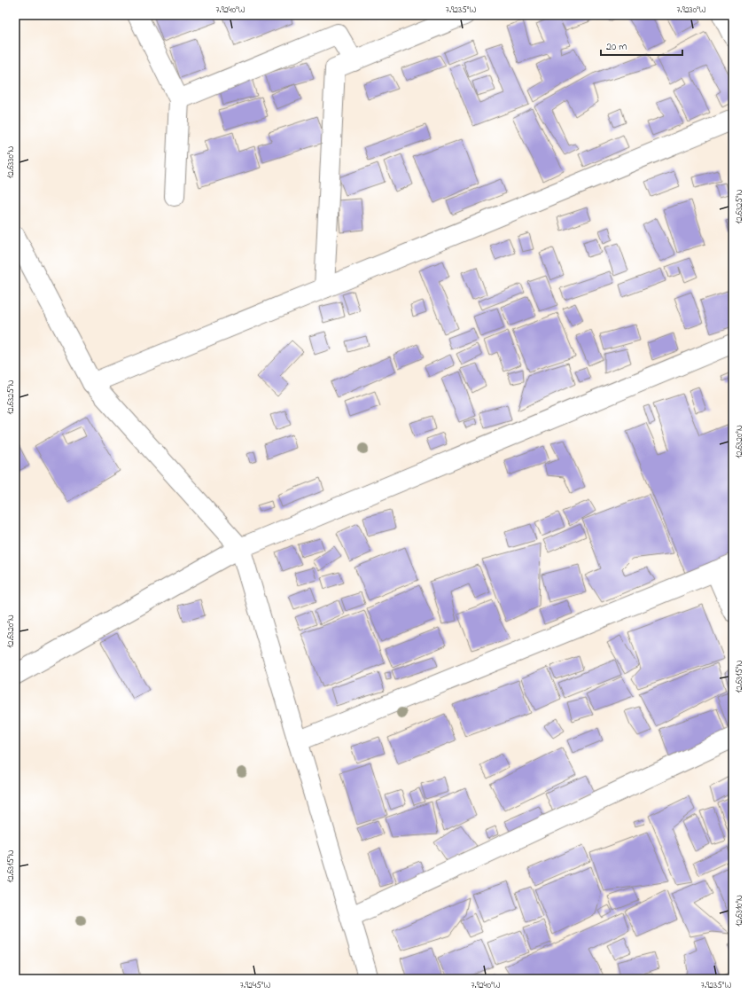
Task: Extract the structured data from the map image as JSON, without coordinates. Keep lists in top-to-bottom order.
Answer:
{
  "scale_bar": "20 m",
  "coordinates": [
    "7.9240°W",
    "7.9235°W",
    "7.9230°W",
    "12.6330°N",
    "12.6325°N",
    "12.6320°N",
    "12.6315°N",
    "12.6310°N",
    "7.9245°W"
  ]
}
